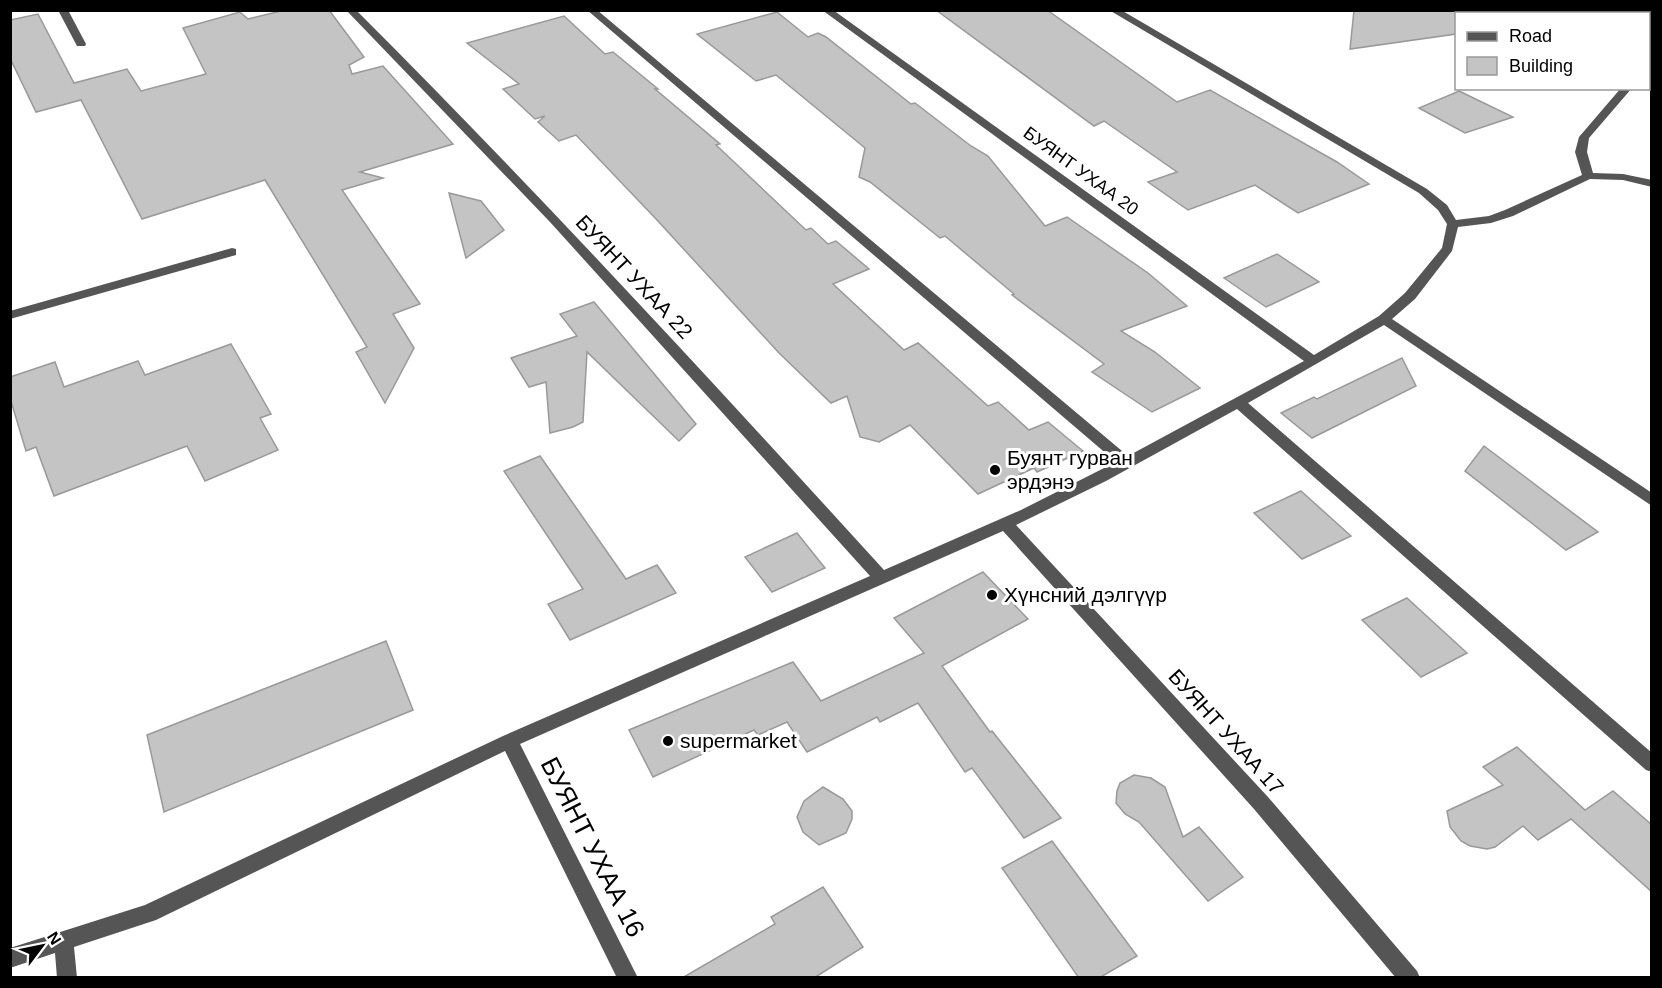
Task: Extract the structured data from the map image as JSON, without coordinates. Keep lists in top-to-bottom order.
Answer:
{
  "streets": {
    "street": [
      "БУЯНТ УХАА 20",
      "БУЯНТ УХАА 22",
      "БУЯНТ УХАА 17",
      "БУЯНТ УХАА 16"
    ]
  },
  "places": ["Буянт гурван эрдэнэ", "Хүнсний дэлгүүр", "supermarket"],
  "legend": ["Road", "Building"],
  "north": "top right"
}
